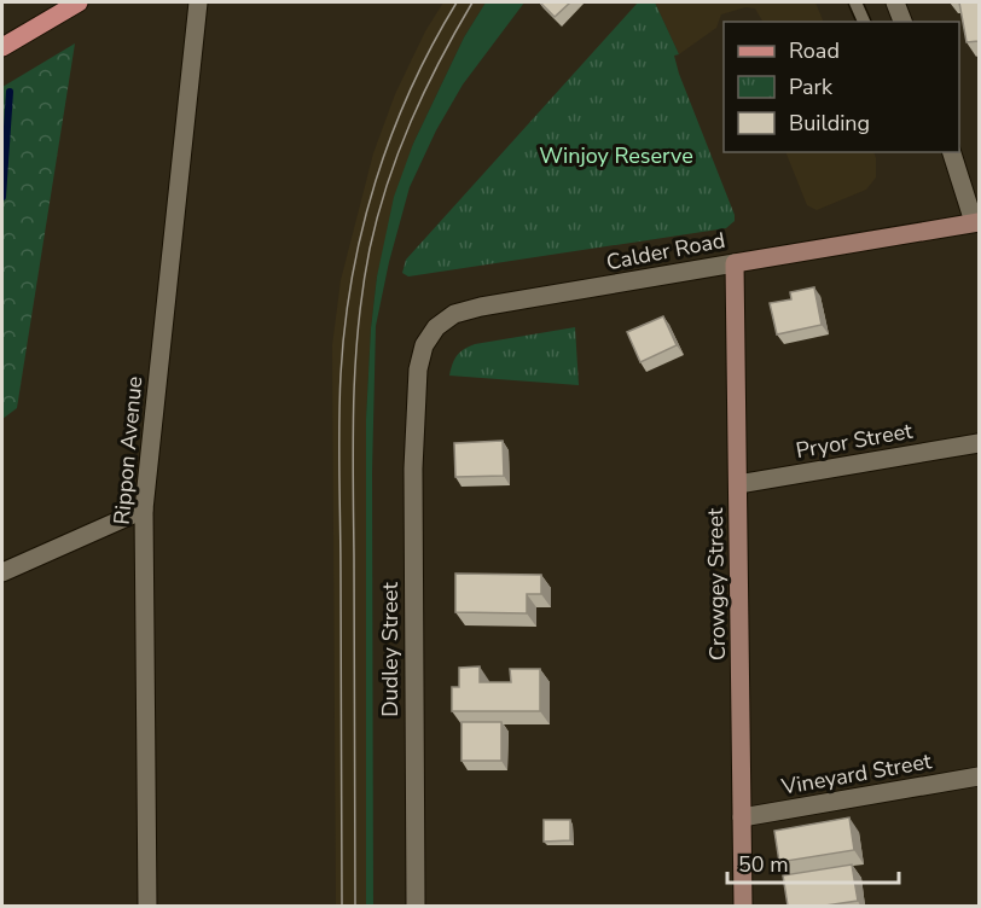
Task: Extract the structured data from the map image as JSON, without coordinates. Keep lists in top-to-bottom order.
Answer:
{
  "streets": {
    "street": [
      "Calder Road",
      "Pryor Street",
      "Rippon Avenue",
      "Crowgey Street",
      "Dudley Street",
      "Vineyard Street"
    ]
  },
  "crossings": [
    ["Calder Road", "Crowgey Street"],
    ["Calder Road", "Dudley Street"],
    ["Pryor Street", "Crowgey Street"],
    ["Crowgey Street", "Vineyard Street"]
  ],
  "parks": ["Winjoy Reserve"],
  "legend": ["Road", "Park", "Building"],
  "scale_bar": "50 m"
}
